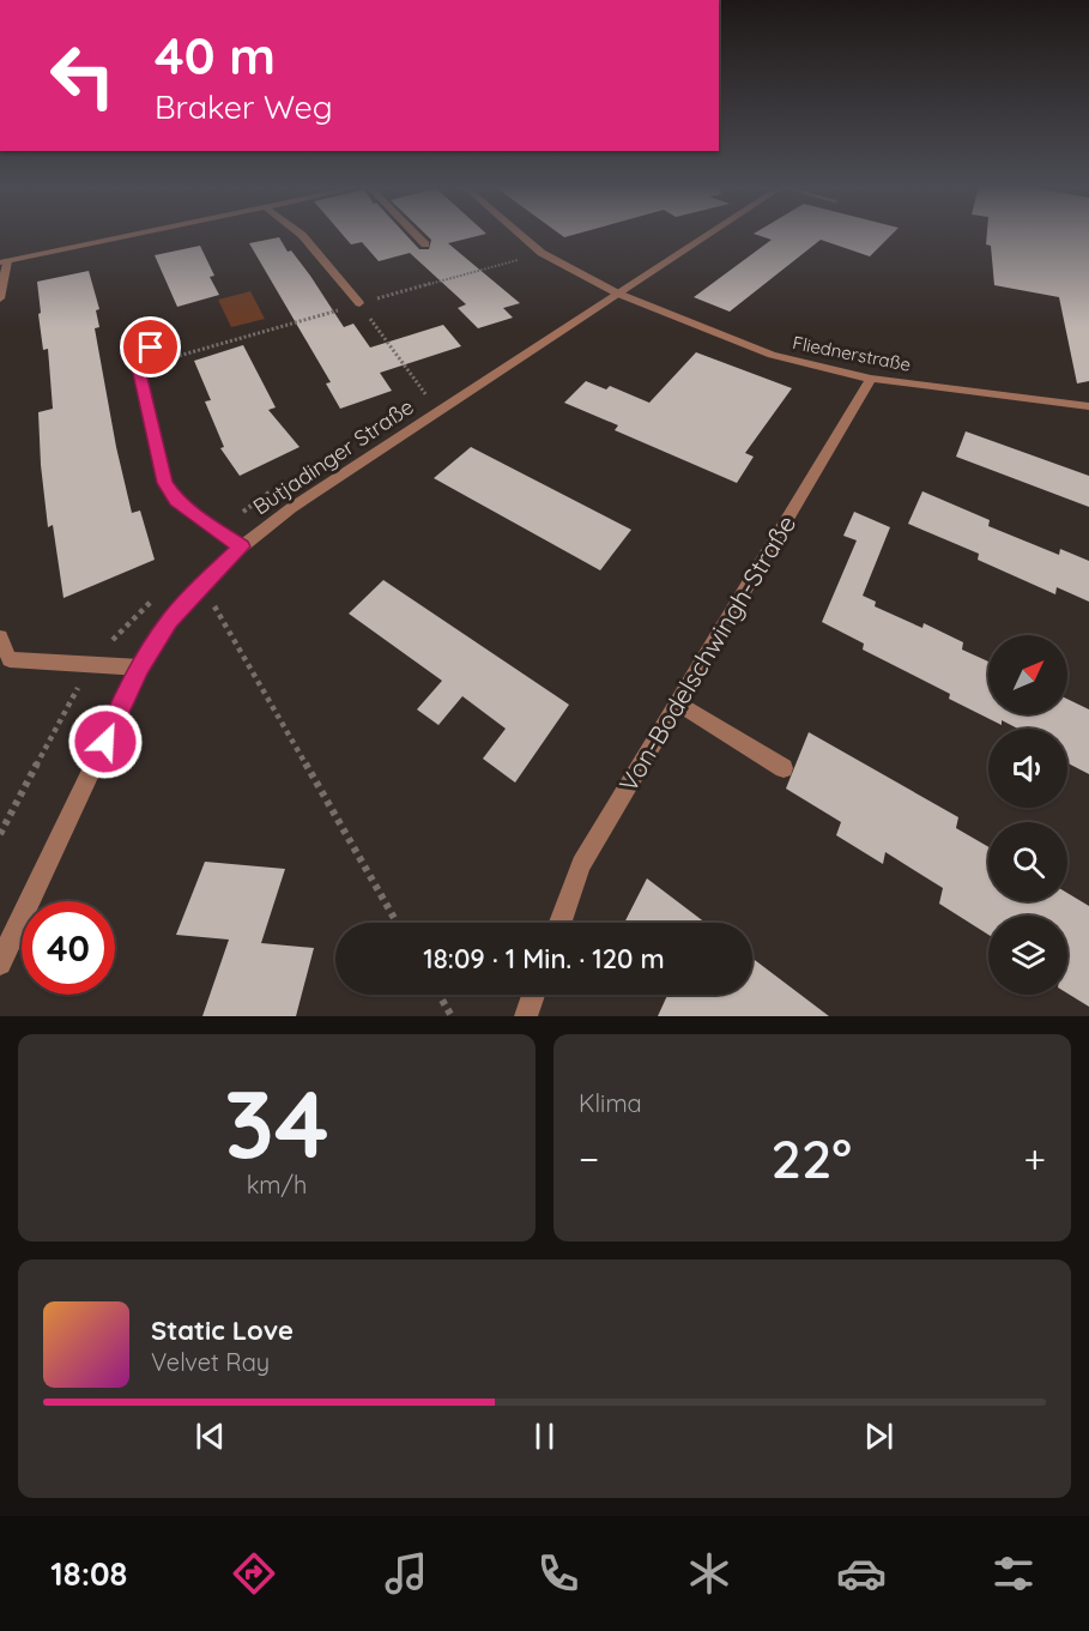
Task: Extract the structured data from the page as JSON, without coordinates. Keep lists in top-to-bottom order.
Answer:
{
  "streets": {
    "street": ["Fliednerstraße", "Butjadinger Straße", "Von-Bodelschwingh-Straße"]
  },
  "crossings": [
    ["Fliednerstraße", "Butjadinger Straße"],
    ["Fliednerstraße", "Von-Bodelschwingh-Straße"]
  ],
  "north": "top right",
  "page": {
    "turn": ["40 m", "Braker Weg"],
    "limit": "40",
    "trip": "18:09 · 1 Min. · 120 m",
    "tile": [
      ["34", "km/h"],
      "Klima"
    ],
    "heat": ["−", "22°", "+"],
    "song": ["Static Love", "Velvet Ray"],
    "tabs": "18:08"
  }
}
